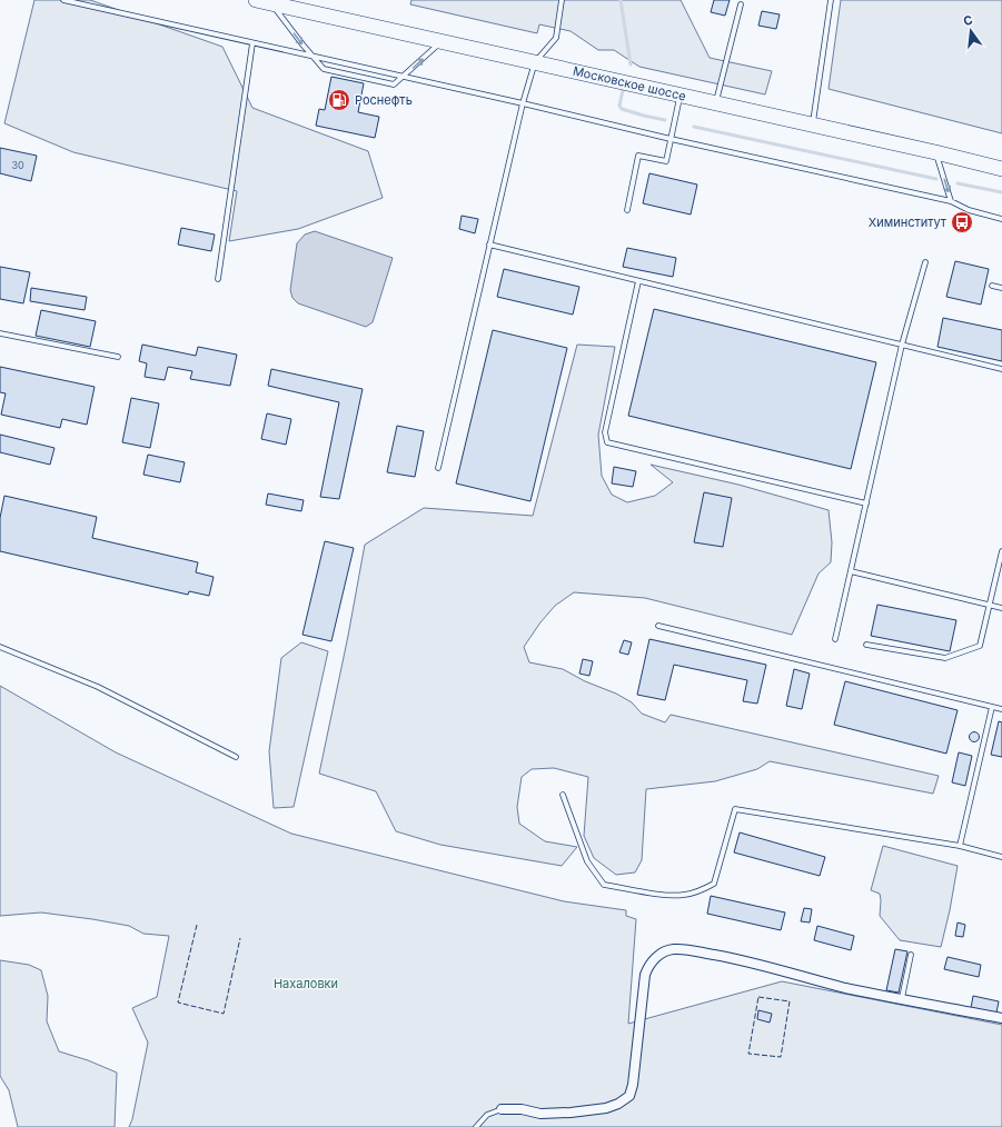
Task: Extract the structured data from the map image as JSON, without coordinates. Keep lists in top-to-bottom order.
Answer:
{
  "streets": {
    "main road": ["Московское шоссе"]
  },
  "parks": ["Нахаловки"],
  "places": {
    "fuel station": ["Роснефть"],
    "bus stop": ["Химинститут"]
  },
  "house_numbers": ["30"],
  "north": "top"
}
